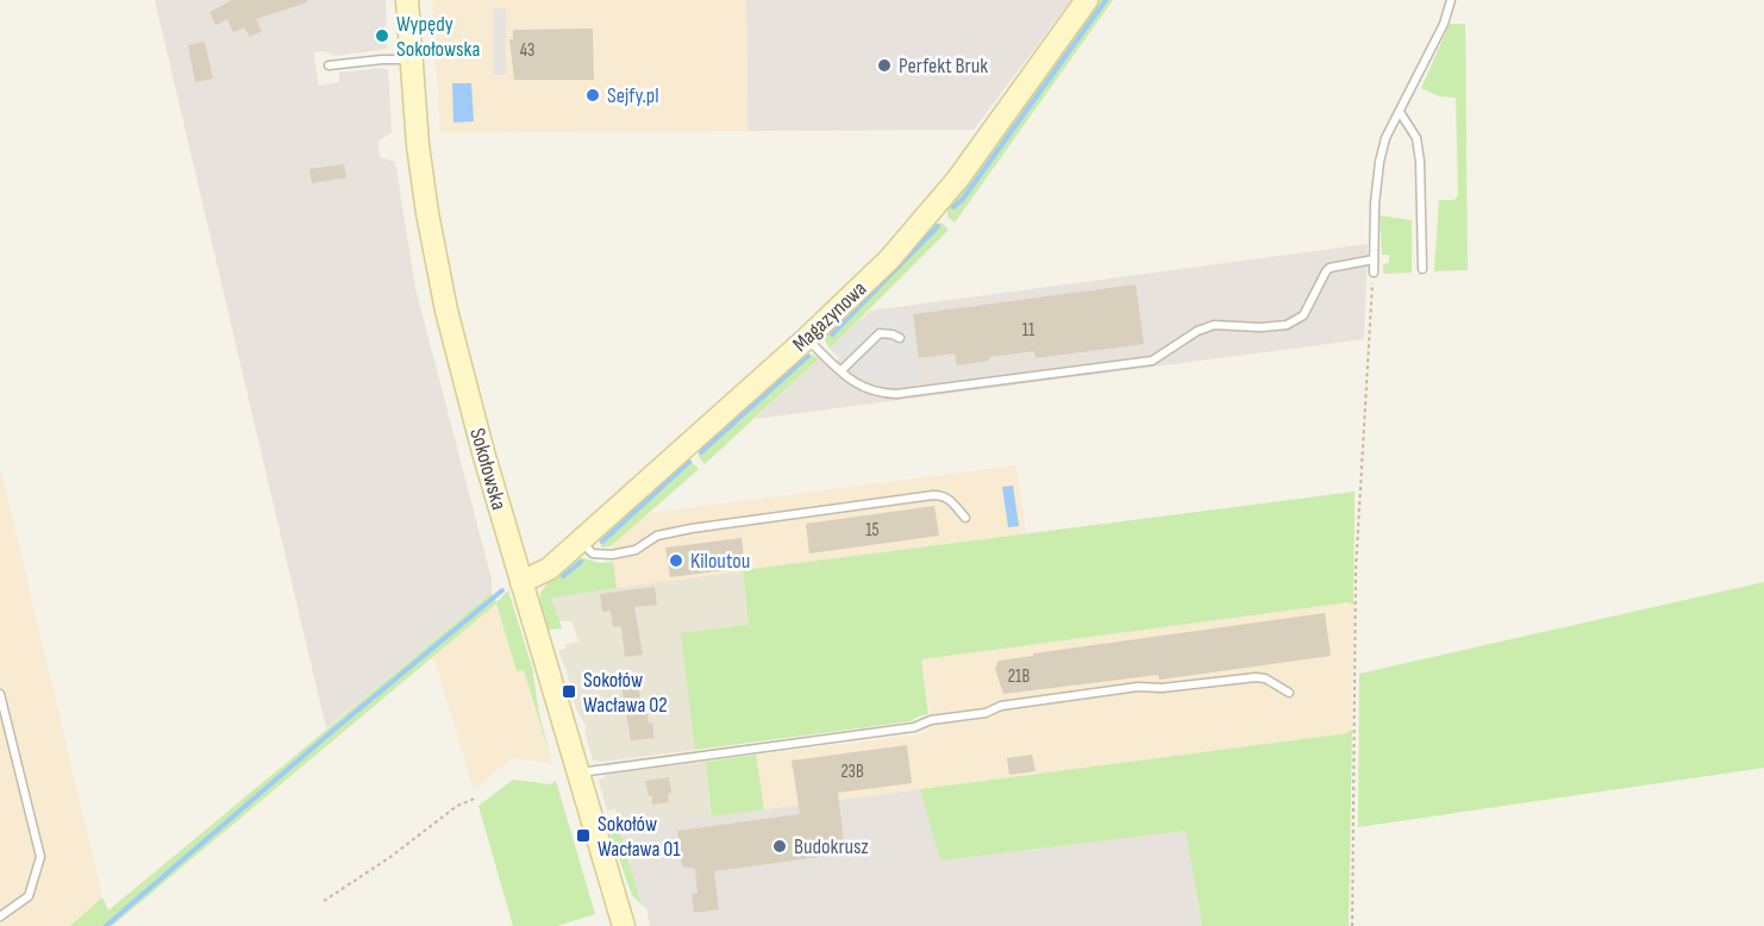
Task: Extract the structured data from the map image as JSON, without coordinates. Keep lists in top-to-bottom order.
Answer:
{
  "streets": {
    "street": ["Magazynowa", "Sokołowska"]
  },
  "crossings": [
    ["Magazynowa", "Sokołowska"]
  ],
  "places": {
    "other": [
      "Wypędy Sokołowska",
      "Perfekt Bruk",
      "Sejfy.pl",
      "Kiloutou",
      "Budokrusz"
    ],
    "transit": ["Sokołów Wacława 02", "Sokołów Wacława 01"]
  },
  "house_numbers": [
    "43",
    "11",
    "15",
    "21B",
    "23B"
  ]
}
